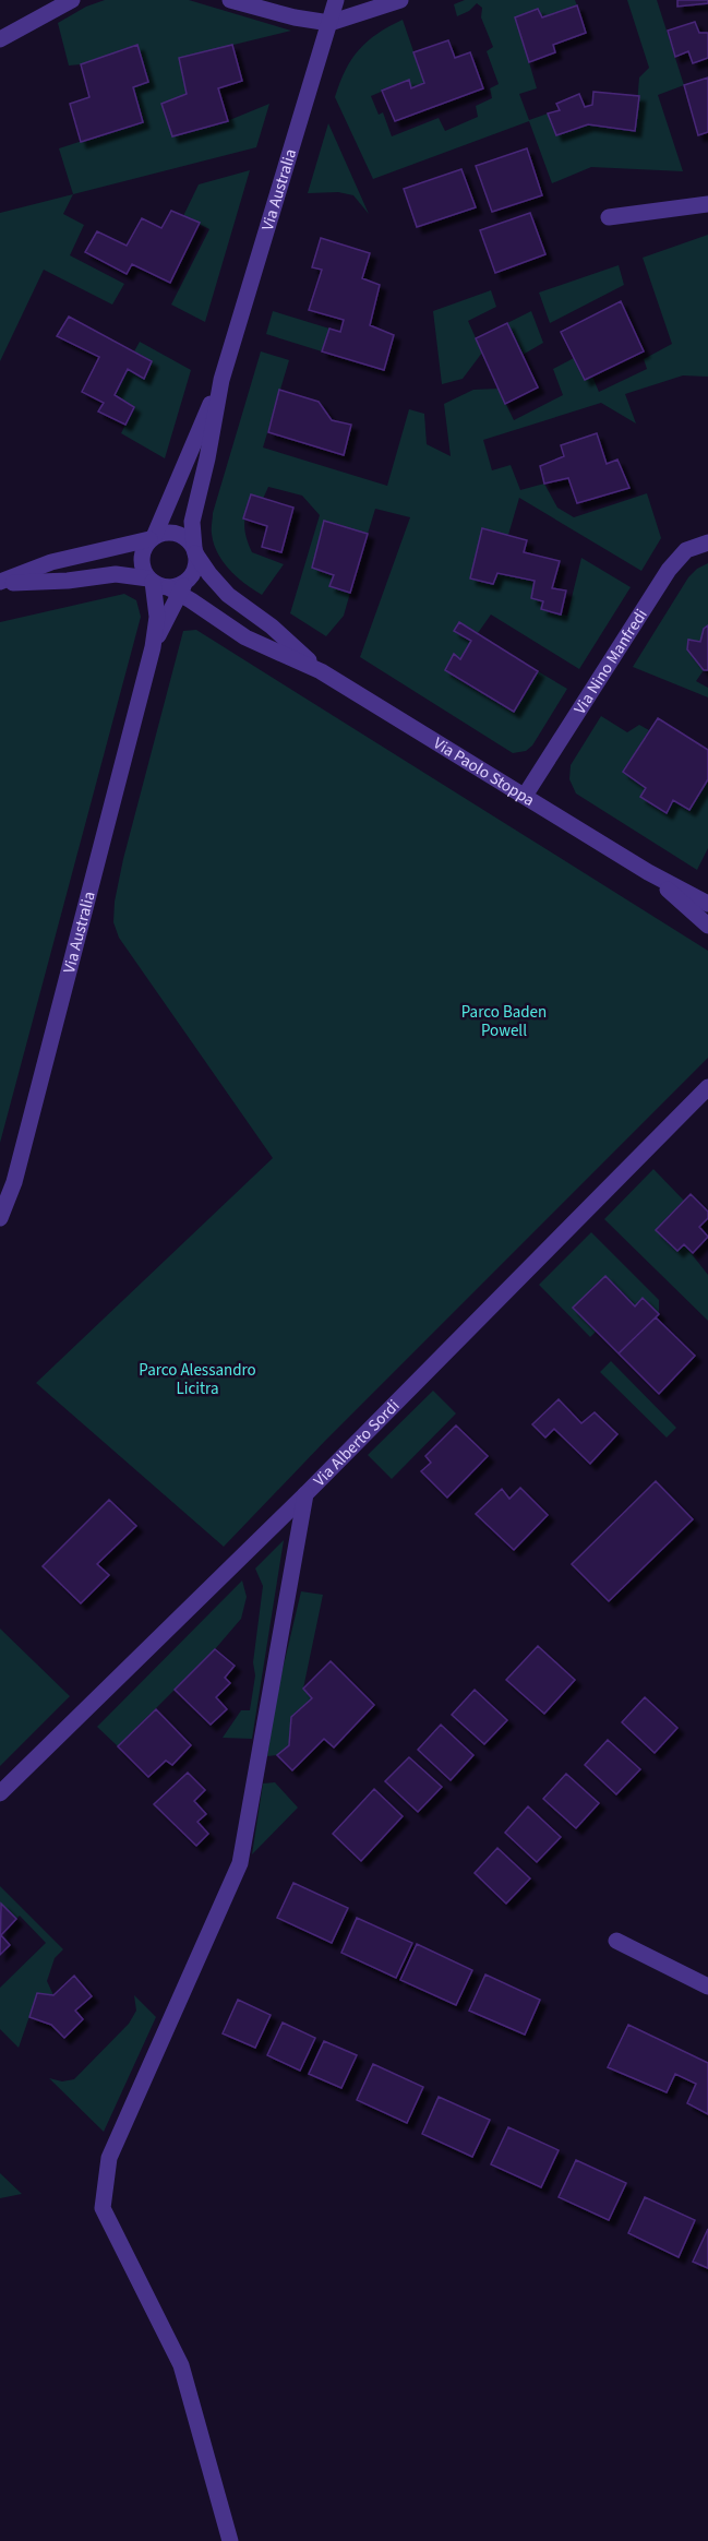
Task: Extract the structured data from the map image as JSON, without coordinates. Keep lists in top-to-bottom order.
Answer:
{
  "streets": {
    "street": [
      "Via Australia",
      "Via Nino Manfredi",
      "Via Paolo Stoppa",
      "Via Alberto Sordi"
    ]
  },
  "crossings": [
    ["Via Nino Manfredi", "Via Paolo Stoppa"]
  ],
  "parks": ["Parco Baden Powell", "Parco Alessandro Licitra"]
}
